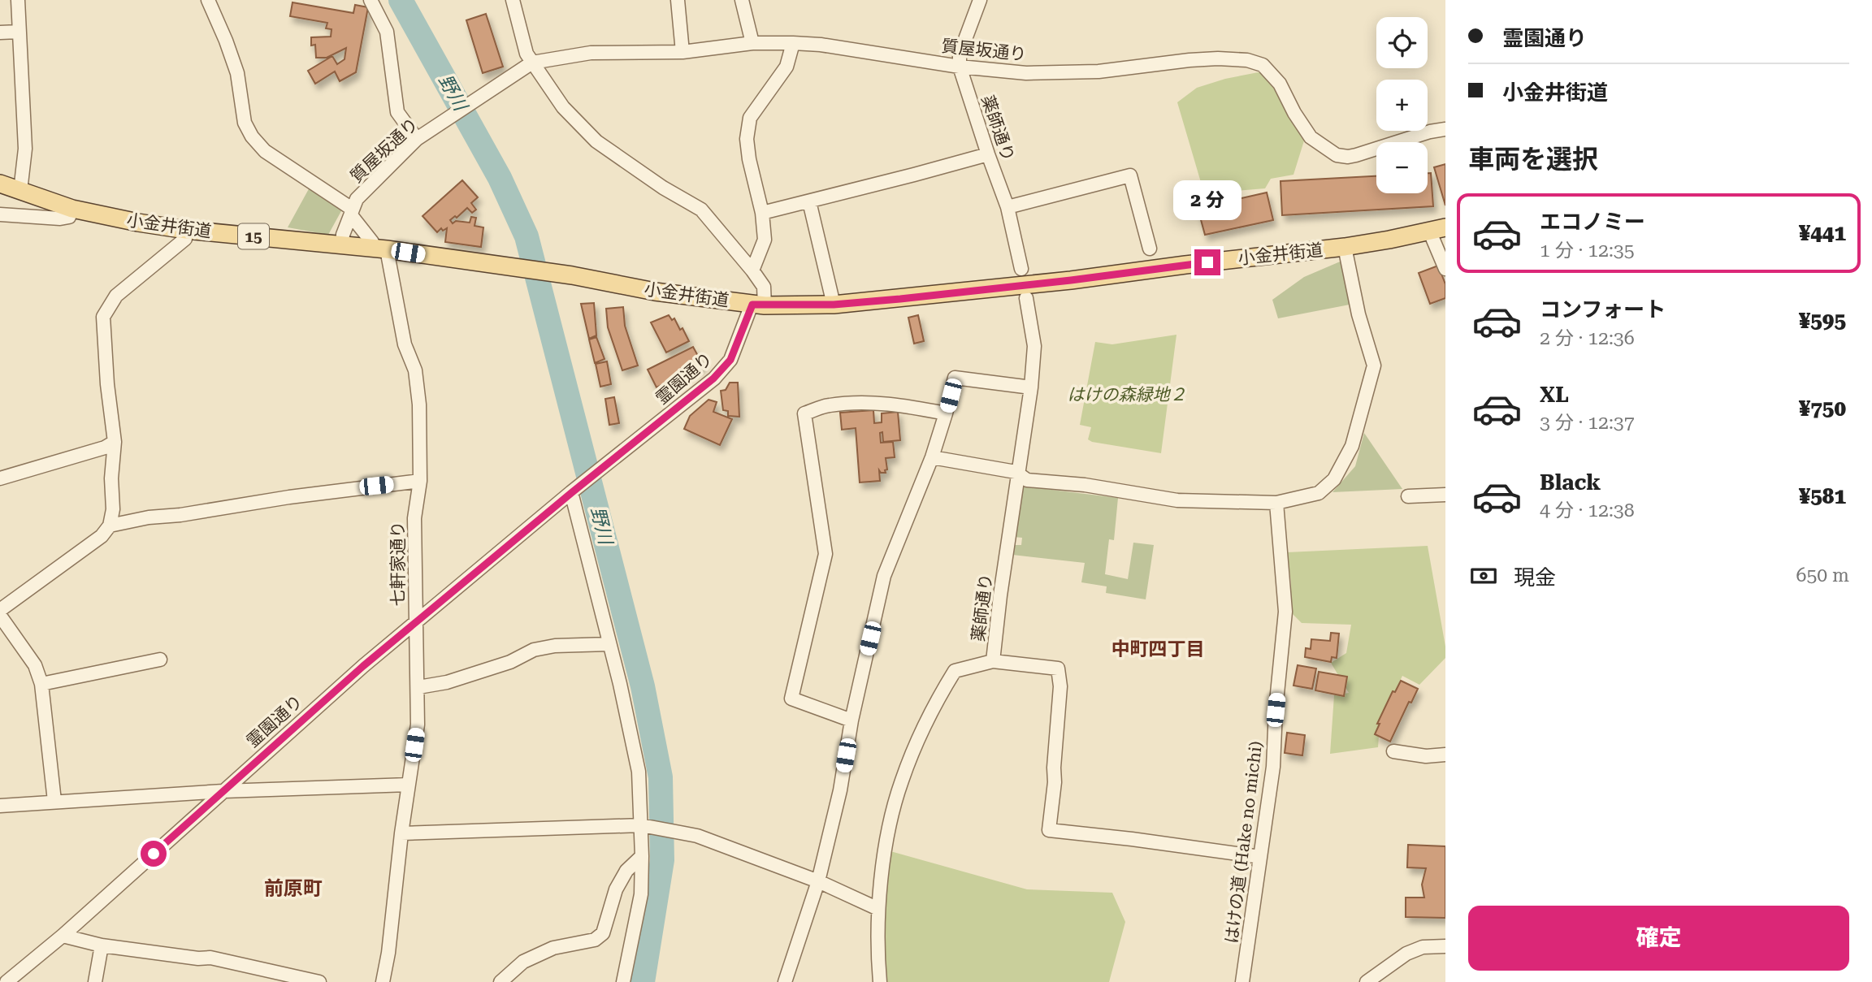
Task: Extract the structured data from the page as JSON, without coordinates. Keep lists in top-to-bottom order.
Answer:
{
  "streets": {
    "main road": ["小金井街道", "15"],
    "street": [
      "質屋坂通り",
      "薬師通り",
      "霊園通り",
      "七軒家通り",
      "はけの道 (Hake no michi)"
    ]
  },
  "crossings": [
    ["質屋坂通り", "薬師通り"],
    ["質屋坂通り", "小金井街道"],
    ["質屋坂通り", "七軒家通り"],
    ["小金井街道", "霊園通り"],
    ["小金井街道", "七軒家通り"],
    ["霊園通り", "七軒家通り"]
  ],
  "districts": ["中町四丁目", "前原町"],
  "water": ["野川"],
  "parks": ["はけの森緑地２"],
  "page": {
    "banner": ["霊園通り", "小金井街道"],
    "map_buttons": ["+", "−"],
    "heading": "車両を選択",
    "bubble": "2 分",
    "list": [
      {
        "name": "エコノミー",
        "note": "1 分 · 12:35",
        "value": "¥441"
      },
      {
        "name": "コンフォート",
        "note": "2 分 · 12:36",
        "value": "¥595"
      },
      {
        "name": "XL",
        "note": "3 分 · 12:37",
        "value": "¥750"
      },
      {
        "name": "Black",
        "note": "4 分 · 12:38",
        "value": "¥581"
      }
    ],
    "pay": ["現金", "650 m"],
    "buttons": "確定"
  }
}
